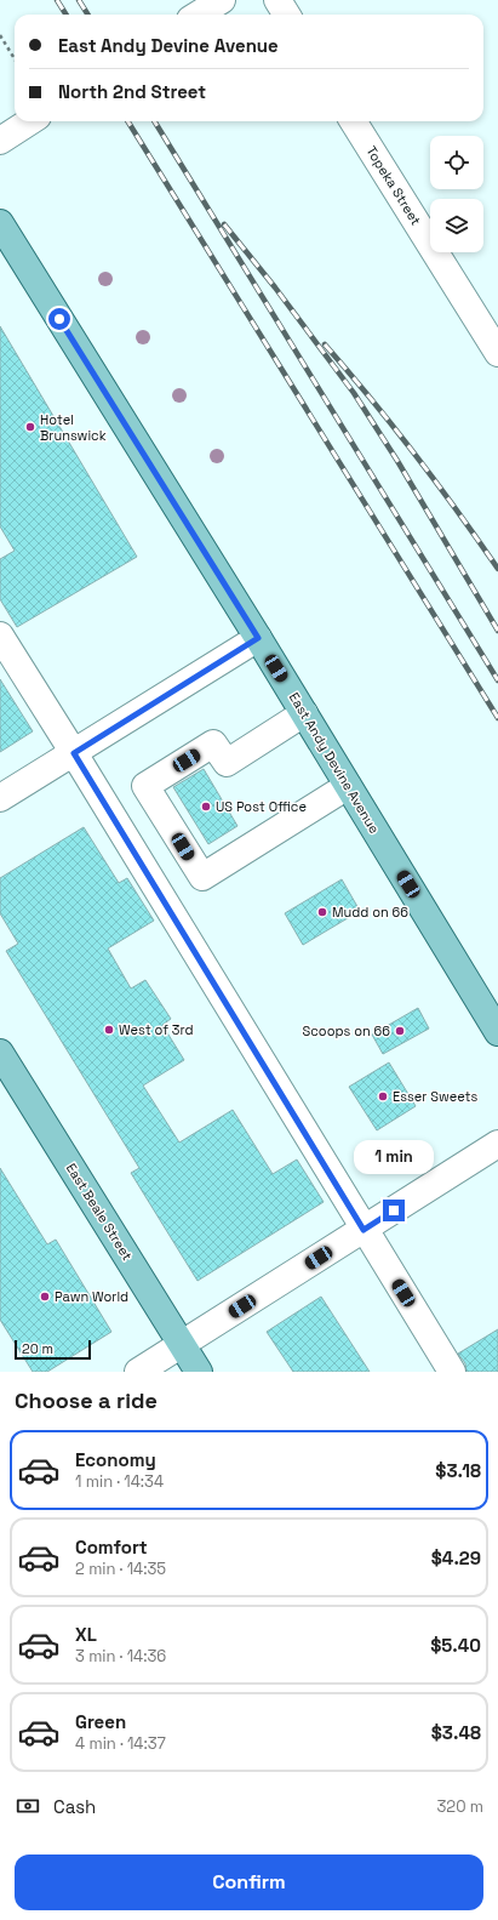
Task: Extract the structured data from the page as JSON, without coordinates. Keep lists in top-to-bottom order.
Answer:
{
  "streets": {
    "main road": ["East Andy Devine Avenue", "East Beale Street"],
    "street": ["Topeka Street"]
  },
  "places": [
    "Hotel Brunswick",
    "US Post Office",
    "Mudd on 66",
    "West of 3rd",
    "Scoops on 66",
    "Esser Sweets",
    "Pawn World"
  ],
  "scale_bar": "20 m",
  "page": {
    "banner": ["East Andy Devine Avenue", "North 2nd Street"],
    "bubble": "1 min",
    "scale": "20 m",
    "heading": "Choose a ride",
    "list": [
      {
        "name": "Economy",
        "note": "1 min · 14:34",
        "value": "$3.18"
      },
      {
        "name": "Comfort",
        "note": "2 min · 14:35",
        "value": "$4.29"
      },
      {
        "name": "XL",
        "note": "3 min · 14:36",
        "value": "$5.40"
      },
      {
        "name": "Green",
        "note": "4 min · 14:37",
        "value": "$3.48"
      }
    ],
    "pay": ["Cash", "320 m"],
    "buttons": "Confirm"
  }
}
